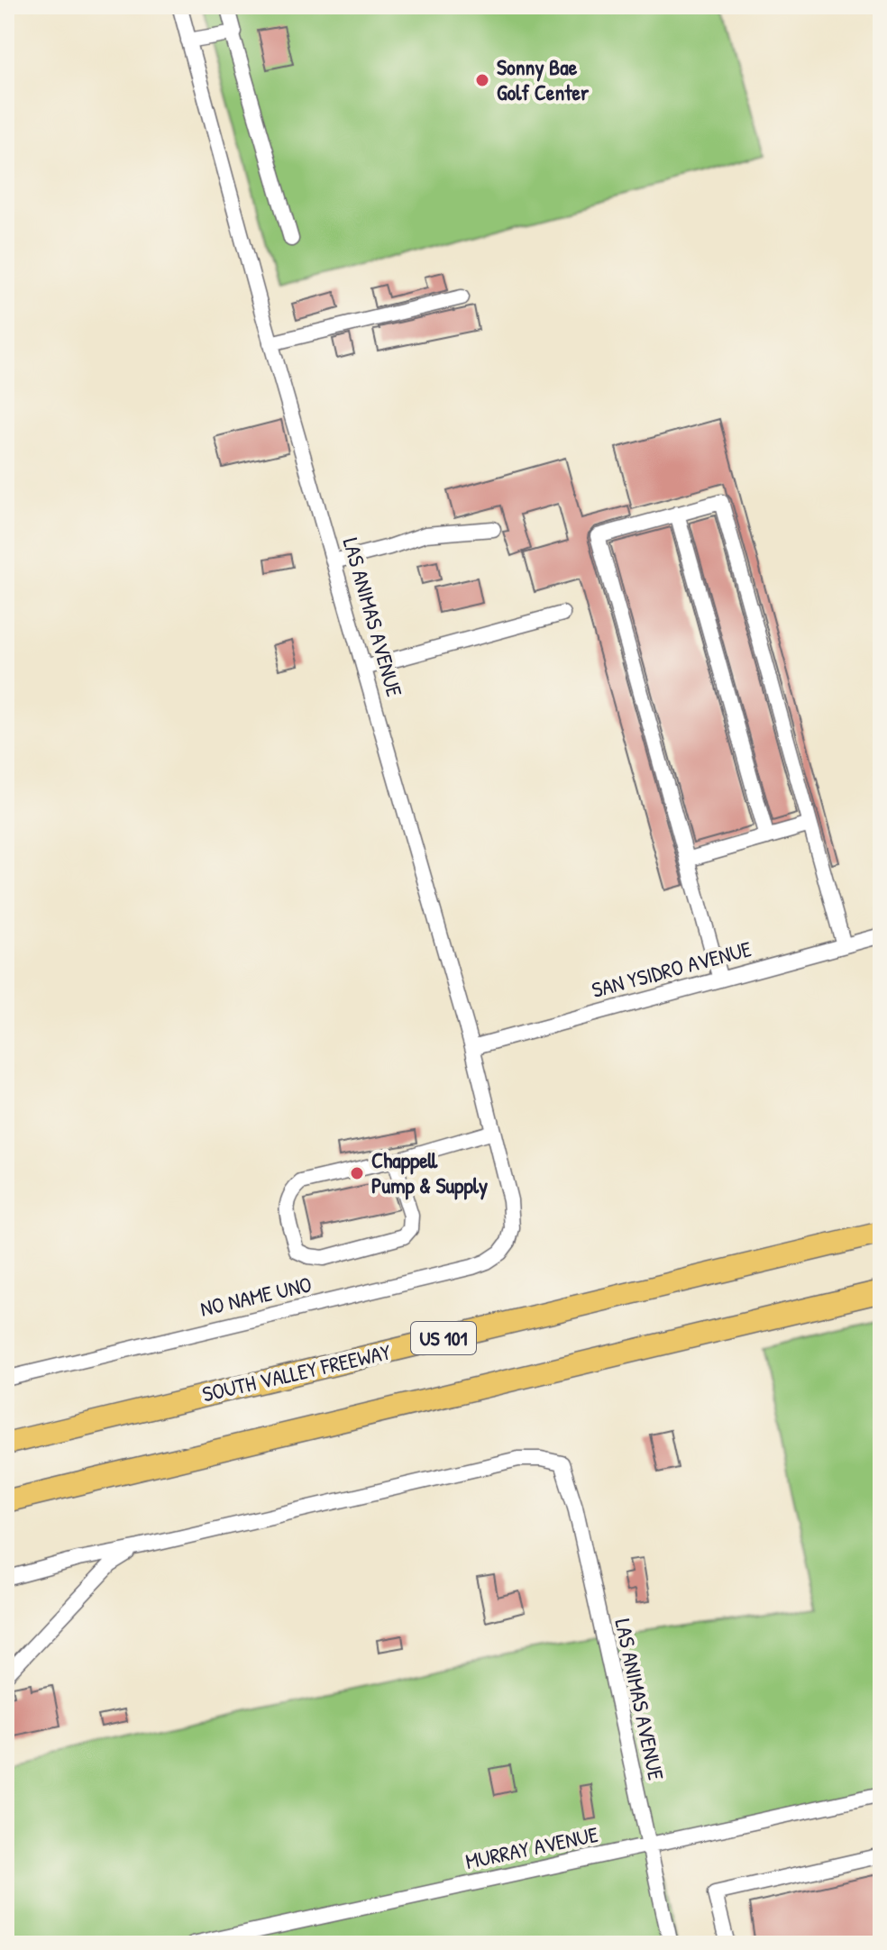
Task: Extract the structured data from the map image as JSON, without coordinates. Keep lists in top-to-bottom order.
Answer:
{
  "streets": {
    "highway": ["US 101", "SOUTH VALLEY FREEWAY"],
    "street": [
      "LAS ANIMAS AVENUE",
      "SAN YSIDRO AVENUE",
      "NO NAME UNO",
      "MURRAY AVENUE"
    ]
  },
  "crossings": [
    ["LAS ANIMAS AVENUE", "SAN YSIDRO AVENUE"],
    ["LAS ANIMAS AVENUE", "NO NAME UNO"],
    ["LAS ANIMAS AVENUE", "MURRAY AVENUE"]
  ],
  "places": ["Sonny Bae Golf Center", "Chappell Pump & Supply"]
}
